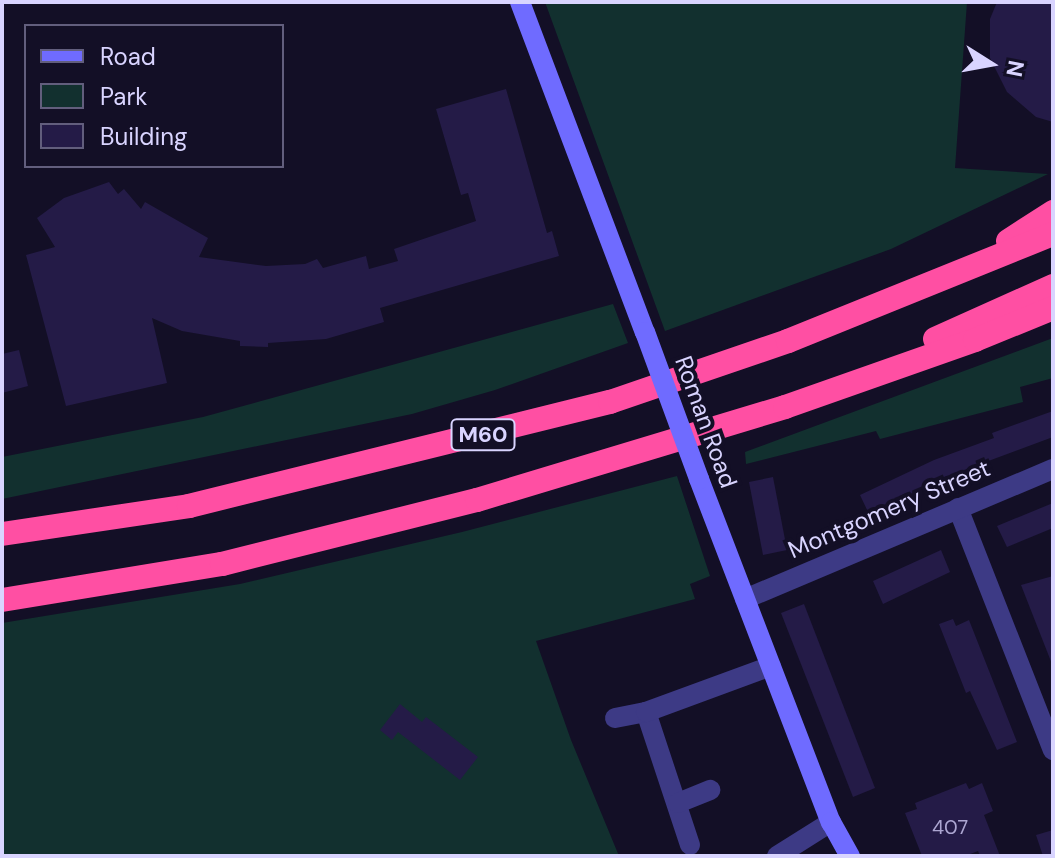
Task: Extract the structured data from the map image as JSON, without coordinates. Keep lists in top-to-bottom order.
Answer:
{
  "streets": {
    "highway": ["M60"],
    "street": ["Roman Road", "Montgomery Street"]
  },
  "crossings": [
    ["Roman Road", "Montgomery Street"]
  ],
  "house_numbers": ["407"],
  "legend": ["Road", "Park", "Building"],
  "north": "right"
}
